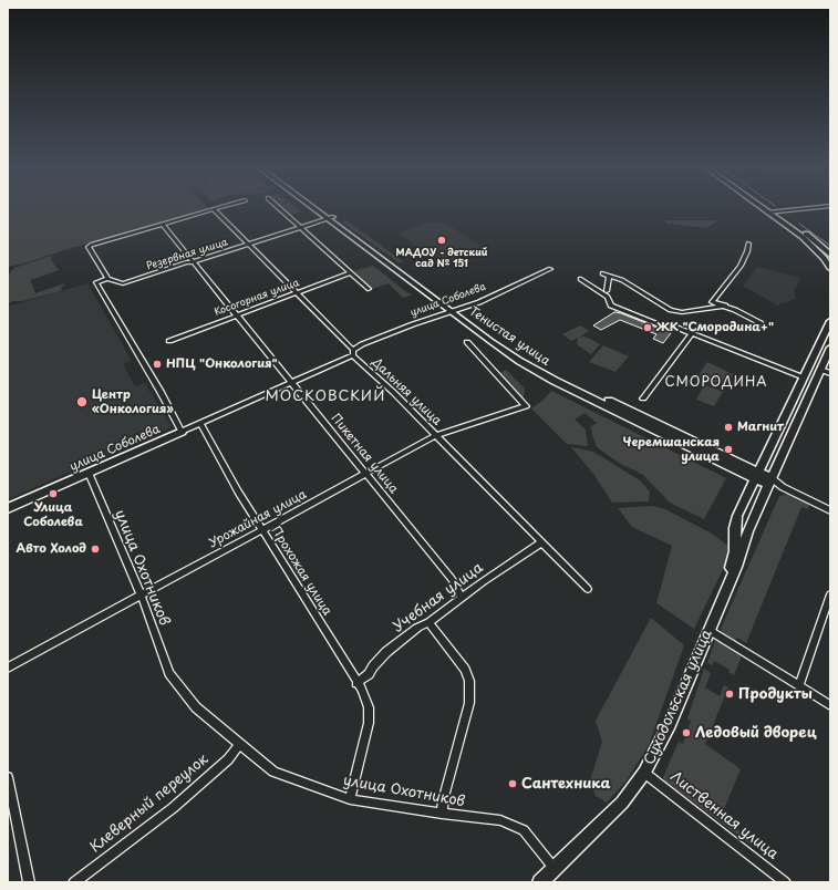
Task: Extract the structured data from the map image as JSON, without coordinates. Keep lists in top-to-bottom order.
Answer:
{
  "streets": {
    "main road": ["улица Соболева", "Тенистая улица", "Суходольская улица"],
    "street": [
      "Резервная улица",
      "Косогорная улица",
      "Дальняя улица",
      "Пикетная улица",
      "Урожайная улица",
      "улица Охотников",
      "Прохожая улица",
      "Учебная улица",
      "Клеверный переулок",
      "Лиственная улица"
    ]
  },
  "crossings": [
    ["Резервная улица", "Тенистая улица"],
    ["Резервная улица", "Дальняя улица"],
    ["Резервная улица", "Пикетная улица"],
    ["Косогорная улица", "Дальняя улица"],
    ["Косогорная улица", "Пикетная улица"],
    ["улица Соболева", "Тенистая улица"],
    ["улица Соболева", "Дальняя улица"],
    ["улица Соболева", "Пикетная улица"],
    ["улица Соболева", "улица Охотников"],
    ["улица Соболева", "Прохожая улица"],
    ["Тенистая улица", "Суходольская улица"],
    ["Дальняя улица", "Урожайная улица"],
    ["Дальняя улица", "Учебная улица"],
    ["Пикетная улица", "Урожайная улица"],
    ["Пикетная улица", "Учебная улица"],
    ["Урожайная улица", "улица Охотников"],
    ["Урожайная улица", "Прохожая улица"],
    ["улица Охотников", "Прохожая улица"],
    ["улица Охотников", "Суходольская улица"],
    ["улица Охотников", "Клеверный переулок"],
    ["Прохожая улица", "Учебная улица"],
    ["Суходольская улица", "Лиственная улица"]
  ],
  "districts": ["СМОРОДИНА", "МОСКОВСКИЙ"],
  "places": [
    "МАДОУ - детский сад № 151",
    "ЖК \"Смородина+\"",
    "НПЦ \"Онкология\"",
    "Центр «Онкология»",
    "Магнит",
    "Черемшанская улица",
    "Улица Соболева",
    "Авто Холод",
    "Продукты",
    "Ледовый дворец",
    "Сантехника"
  ]
}
